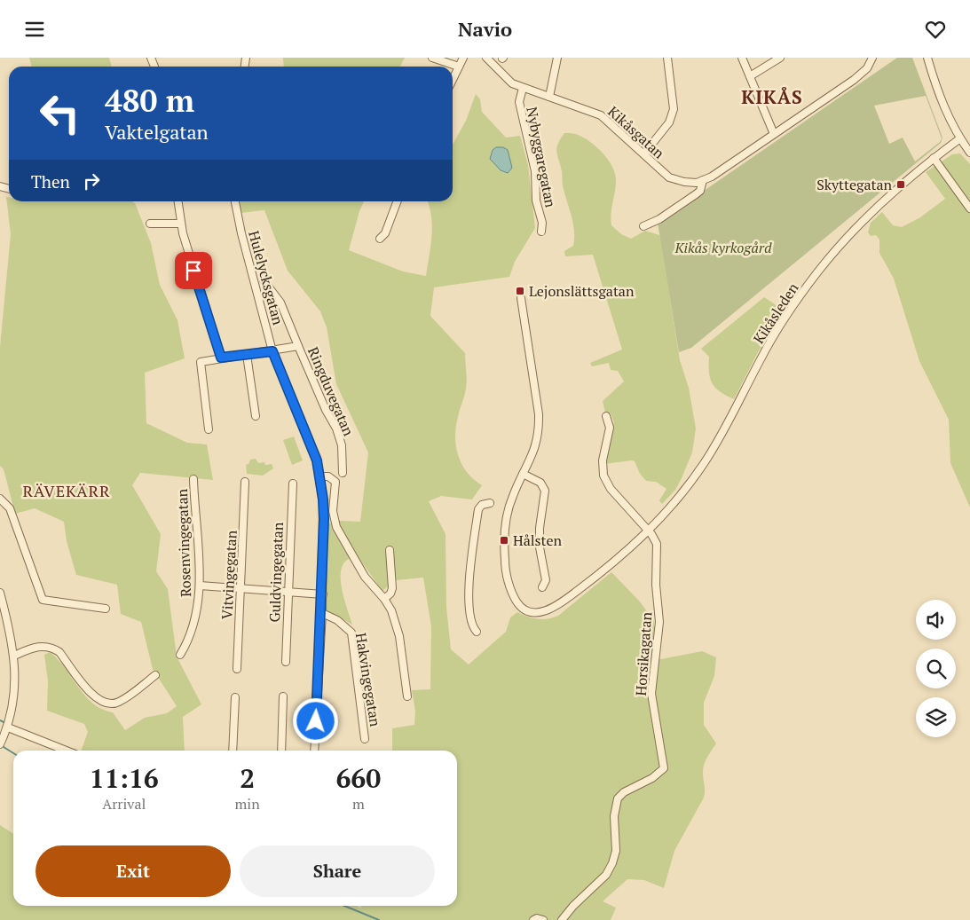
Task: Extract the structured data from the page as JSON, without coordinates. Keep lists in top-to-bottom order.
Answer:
{
  "streets": {
    "street": [
      "Kikåsgatan",
      "Nybyggaregatan",
      "Hulelycksgatan",
      "Kikåsleden",
      "Ringduvegatan",
      "Rosenvingegatan",
      "Guldvingegatan",
      "Vitvingegatan",
      "Horsikagatan",
      "Hakvingegatan"
    ]
  },
  "crossings": [
    ["Kikåsgatan", "Nybyggaregatan"],
    ["Hulelycksgatan", "Hakvingegatan"],
    ["Kikåsleden", "Horsikagatan"]
  ],
  "districts": ["KIKÅS", "RÄVEKÄRR"],
  "parks": ["Kikås kyrkogård"],
  "places": {
    "transit": ["Skyttegatan", "Lejonslättsgatan", "Hålsten"]
  },
  "page": {
    "header": "Navio",
    "turn": ["480 m", "Vaktelgatan"],
    "then": "Then",
    "eta": [
      "11:16",
      "Arrival",
      "2",
      "min",
      "660",
      "m"
    ],
    "buttons": ["Exit", "Share"]
  }
}
